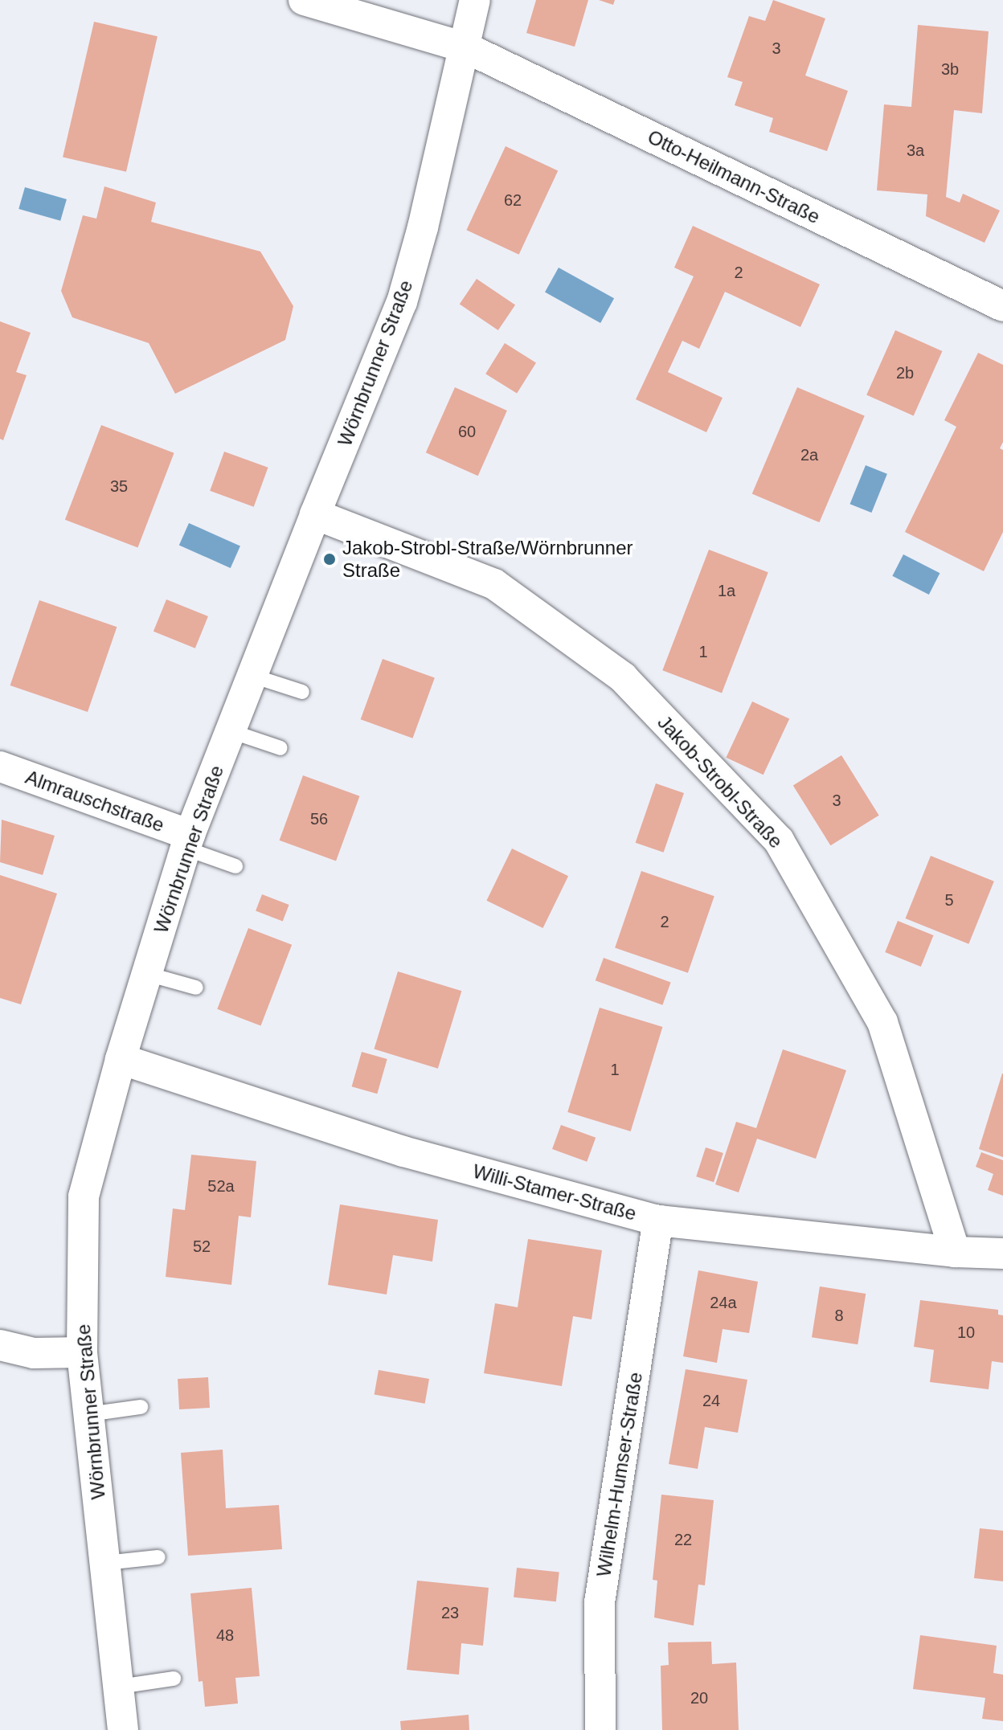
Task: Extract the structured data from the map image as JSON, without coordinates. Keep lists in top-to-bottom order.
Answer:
{
  "streets": {
    "street": [
      "Otto-Heilmann-Straße",
      "Wörnbrunner Straße",
      "Jakob-Strobl-Straße",
      "Almrauschstraße",
      "Willi-Stamer-Straße",
      "Wilhelm-Humser-Straße"
    ]
  },
  "crossings": [
    ["Otto-Heilmann-Straße", "Wörnbrunner Straße"],
    ["Wörnbrunner Straße", "Jakob-Strobl-Straße"],
    ["Wörnbrunner Straße", "Almrauschstraße"],
    ["Wörnbrunner Straße", "Willi-Stamer-Straße"],
    ["Jakob-Strobl-Straße", "Willi-Stamer-Straße"],
    ["Willi-Stamer-Straße", "Wilhelm-Humser-Straße"]
  ],
  "places": ["Jakob-Strobl-Straße/Wörnbrunner Straße"],
  "house_numbers": [
    "3",
    "3b",
    "3a",
    "62",
    "2",
    "2b",
    "60",
    "2a",
    "35",
    "1a",
    "1",
    "3",
    "56",
    "5",
    "2",
    "1",
    "52a",
    "52",
    "24a",
    "8",
    "10",
    "24",
    "22",
    "23",
    "48",
    "20"
  ]
}
